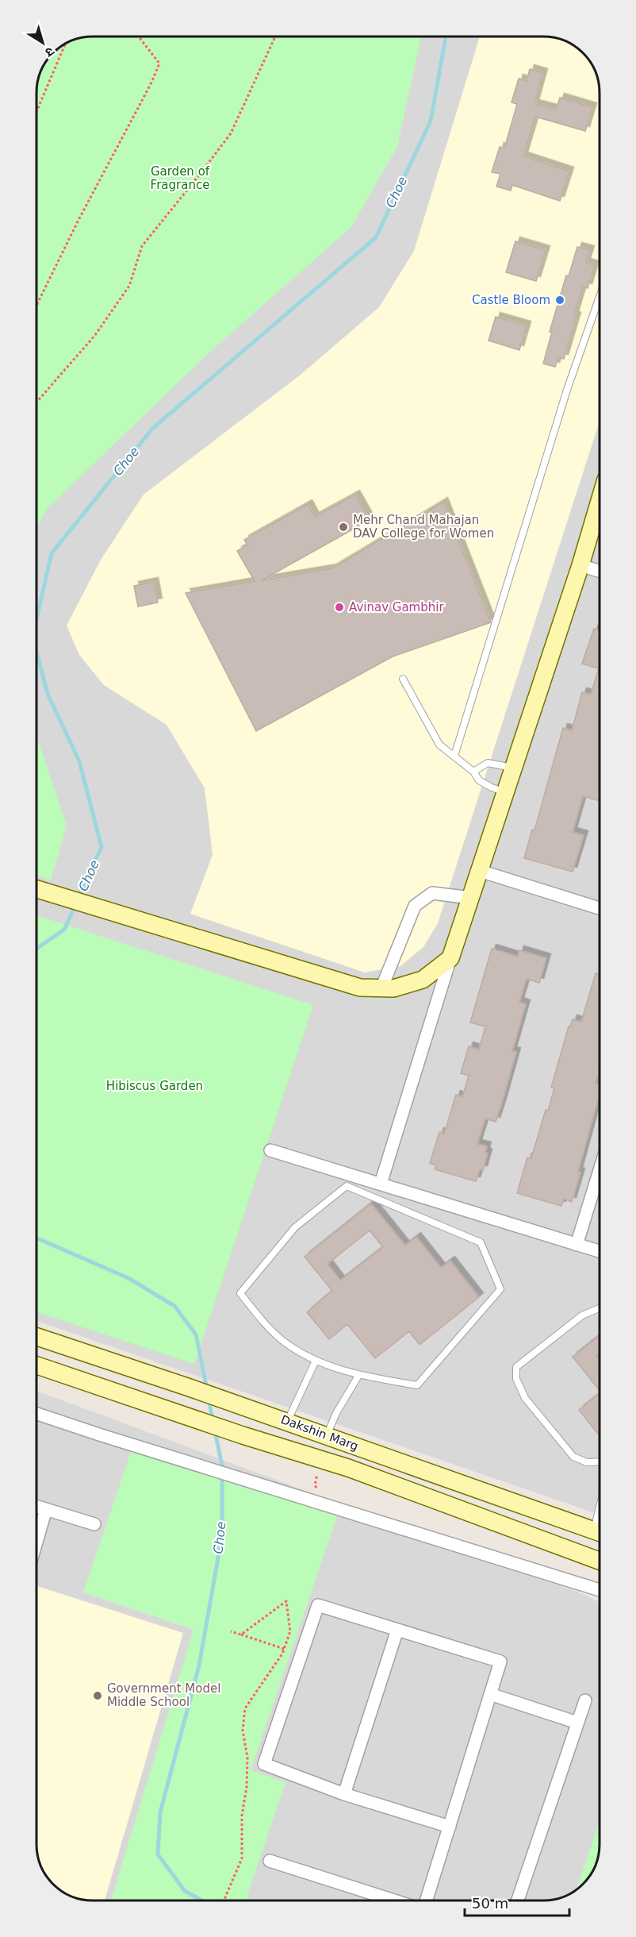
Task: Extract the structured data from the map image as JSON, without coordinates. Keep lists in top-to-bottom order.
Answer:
{
  "streets": {
    "main road": ["Dakshin Marg"]
  },
  "water": ["Choe"],
  "parks": ["Garden of Fragrance", "Hibiscus Garden"],
  "places": [
    "Castle Bloom",
    "Mehr Chand Mahajan DAV College for Women",
    "Avinav Gambhir",
    "Government Model Middle School"
  ],
  "scale_bar": "50 m",
  "north": "bottom right"
}
